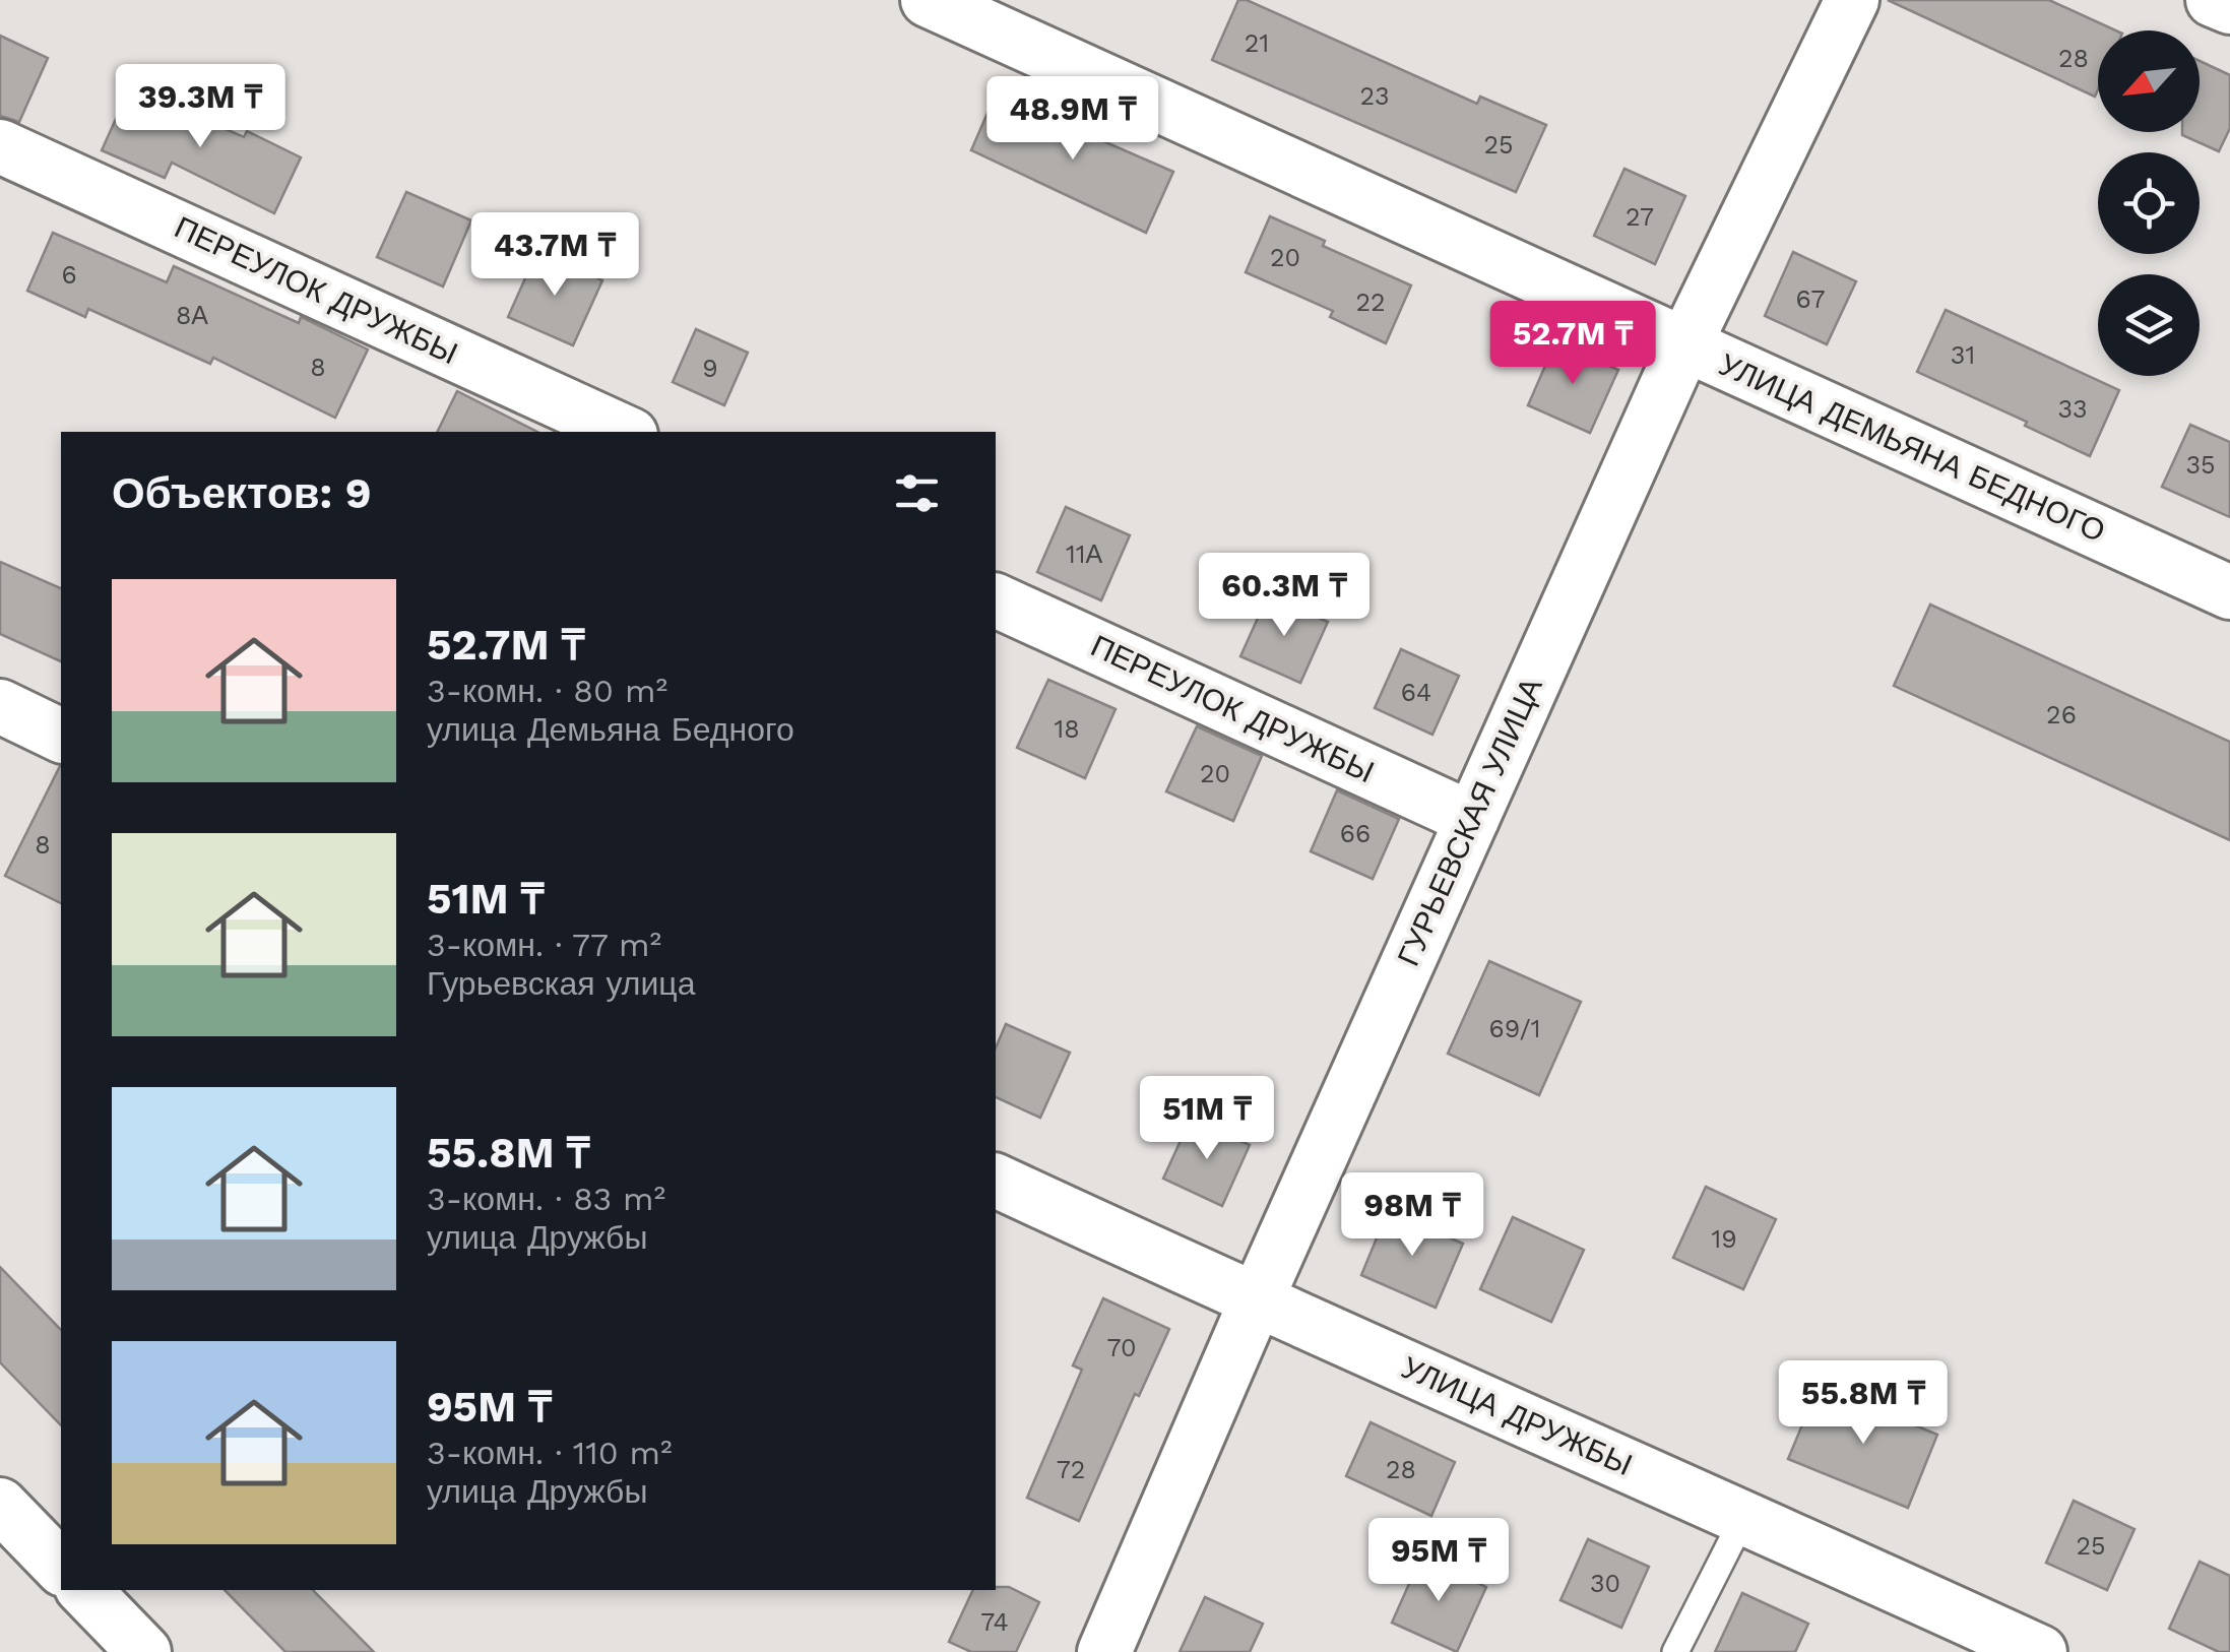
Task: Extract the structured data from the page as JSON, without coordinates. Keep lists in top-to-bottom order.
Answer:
{
  "streets": {
    "street": [
      "ПЕРЕУЛОК ДРУЖБЫ",
      "УЛИЦА ДЕМЬЯНА БЕДНОГО",
      "ГУРЬЕВСКАЯ УЛИЦА",
      "УЛИЦА ДРУЖБЫ"
    ]
  },
  "crossings": [
    ["ПЕРЕУЛОК ДРУЖБЫ", "ГУРЬЕВСКАЯ УЛИЦА"],
    ["УЛИЦА ДЕМЬЯНА БЕДНОГО", "ГУРЬЕВСКАЯ УЛИЦА"],
    ["ГУРЬЕВСКАЯ УЛИЦА", "УЛИЦА ДРУЖБЫ"]
  ],
  "house_numbers": [
    "21",
    "28",
    "23",
    "25",
    "27",
    "20",
    "6",
    "67",
    "22",
    "8А",
    "31",
    "8",
    "9",
    "33",
    "35",
    "11А",
    "64",
    "26",
    "18",
    "20",
    "66",
    "8",
    "69/1",
    "19",
    "70",
    "72",
    "28",
    "25",
    "30",
    "74"
  ],
  "north": "bottom left",
  "page": {
    "price": [
      "39.3M ₸",
      "48.9M ₸",
      "43.7M ₸",
      "52.7M ₸",
      "60.3M ₸",
      "51M ₸",
      "98M ₸",
      "55.8M ₸",
      "95M ₸"
    ],
    "heading": "Объектов: 9",
    "list": [
      {
        "name": "52.7M ₸",
        "note": "3-комн. · 80 m² · улица Демьяна Бедного"
      },
      {
        "name": "51M ₸",
        "note": "3-комн. · 77 m² · Гурьевская улица"
      },
      {
        "name": "55.8M ₸",
        "note": "3-комн. · 83 m² · улица Дружбы"
      },
      {
        "name": "95M ₸",
        "note": "3-комн. · 110 m² · улица Дружбы"
      }
    ]
  }
}
